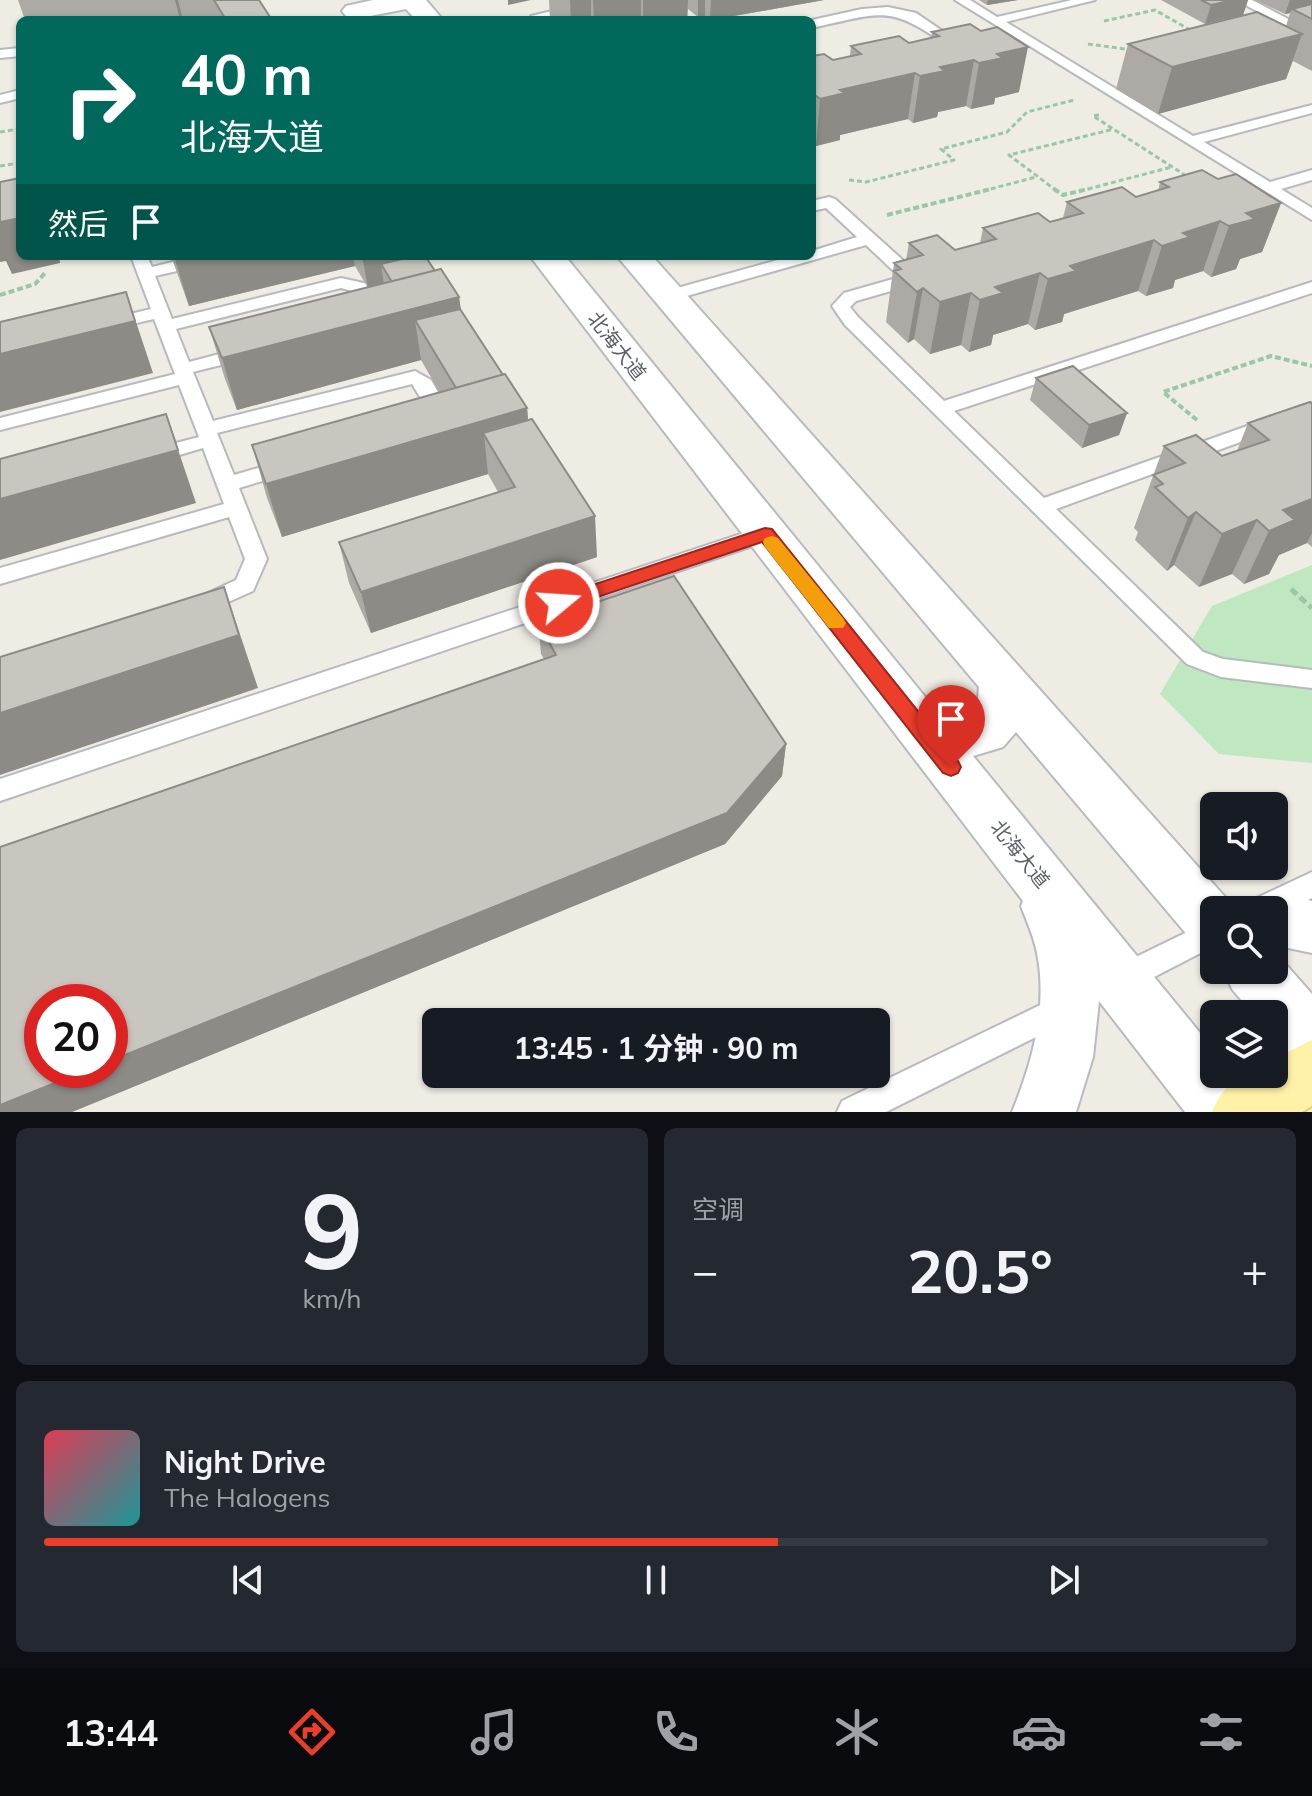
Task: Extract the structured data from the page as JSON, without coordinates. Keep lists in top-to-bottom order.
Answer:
{
  "streets": {
    "street": ["北海大道"]
  },
  "page": {
    "turn": ["40 m", "北海大道"],
    "then": "然后",
    "limit": "20",
    "trip": "13:45 · 1 分钟 · 90 m",
    "tile": [
      ["9", "km/h"],
      "空调"
    ],
    "heat": ["−", "20.5°", "+"],
    "song": ["Night Drive", "The Halogens"],
    "tabs": "13:44"
  }
}
